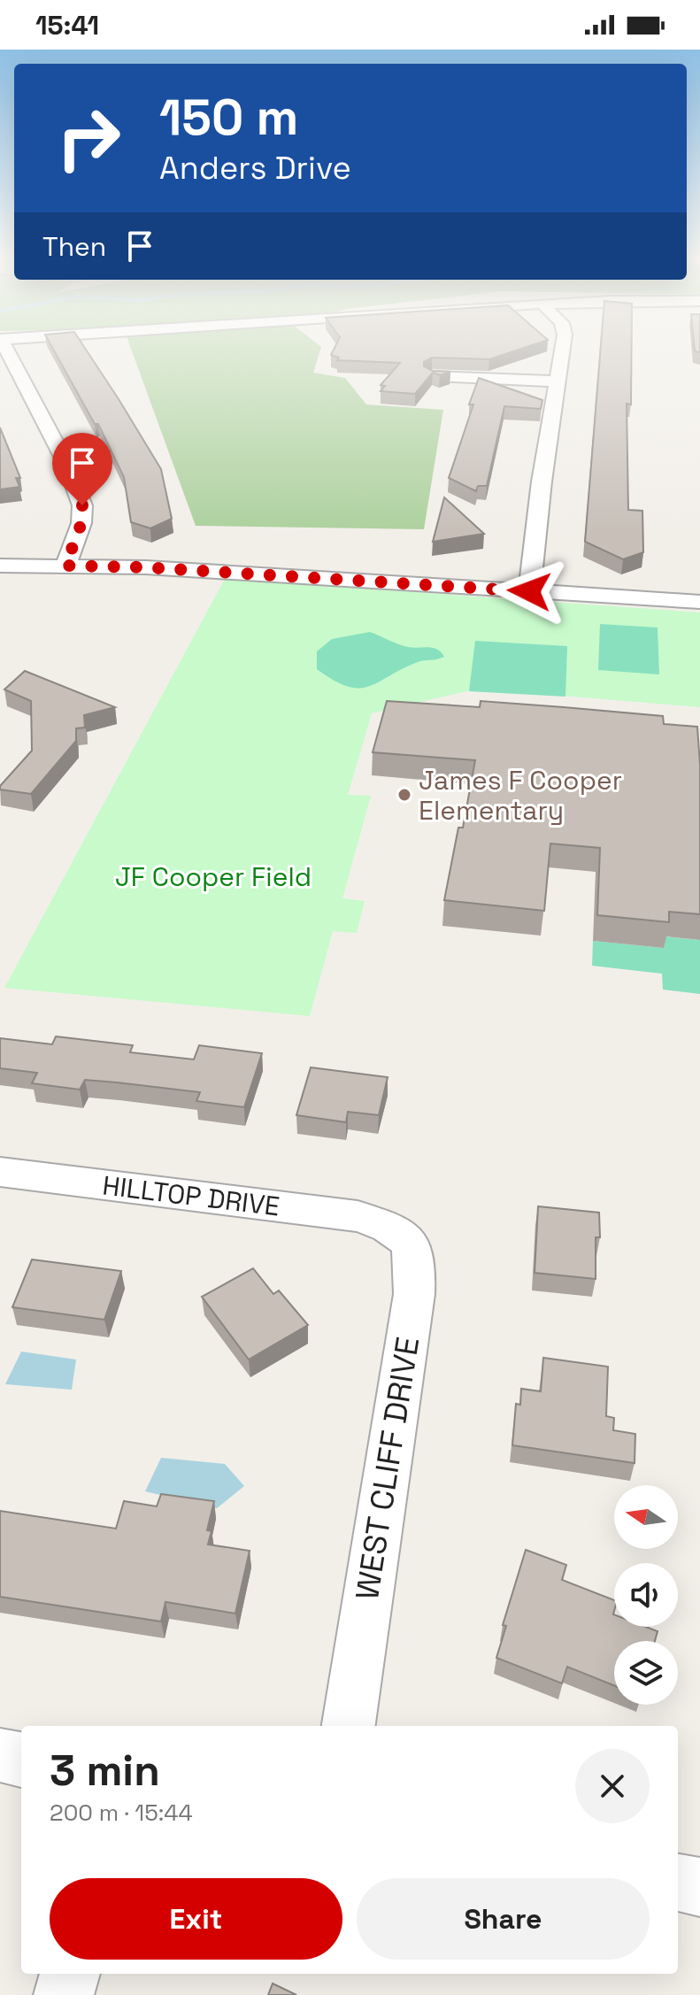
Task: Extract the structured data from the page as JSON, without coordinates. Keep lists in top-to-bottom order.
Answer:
{
  "streets": {
    "street": ["HILLTOP DRIVE", "WEST CLIFF DRIVE"]
  },
  "crossings": [
    ["HILLTOP DRIVE", "WEST CLIFF DRIVE"]
  ],
  "parks": ["JF Cooper Field"],
  "places": ["James F Cooper Elementary"],
  "north": "left",
  "page": {
    "status": "15:41",
    "turn": ["150 m", "Anders Drive"],
    "then": "Then",
    "heading": ["3 min", "200 m · 15:44"],
    "buttons": ["Exit", "Share"]
  }
}
